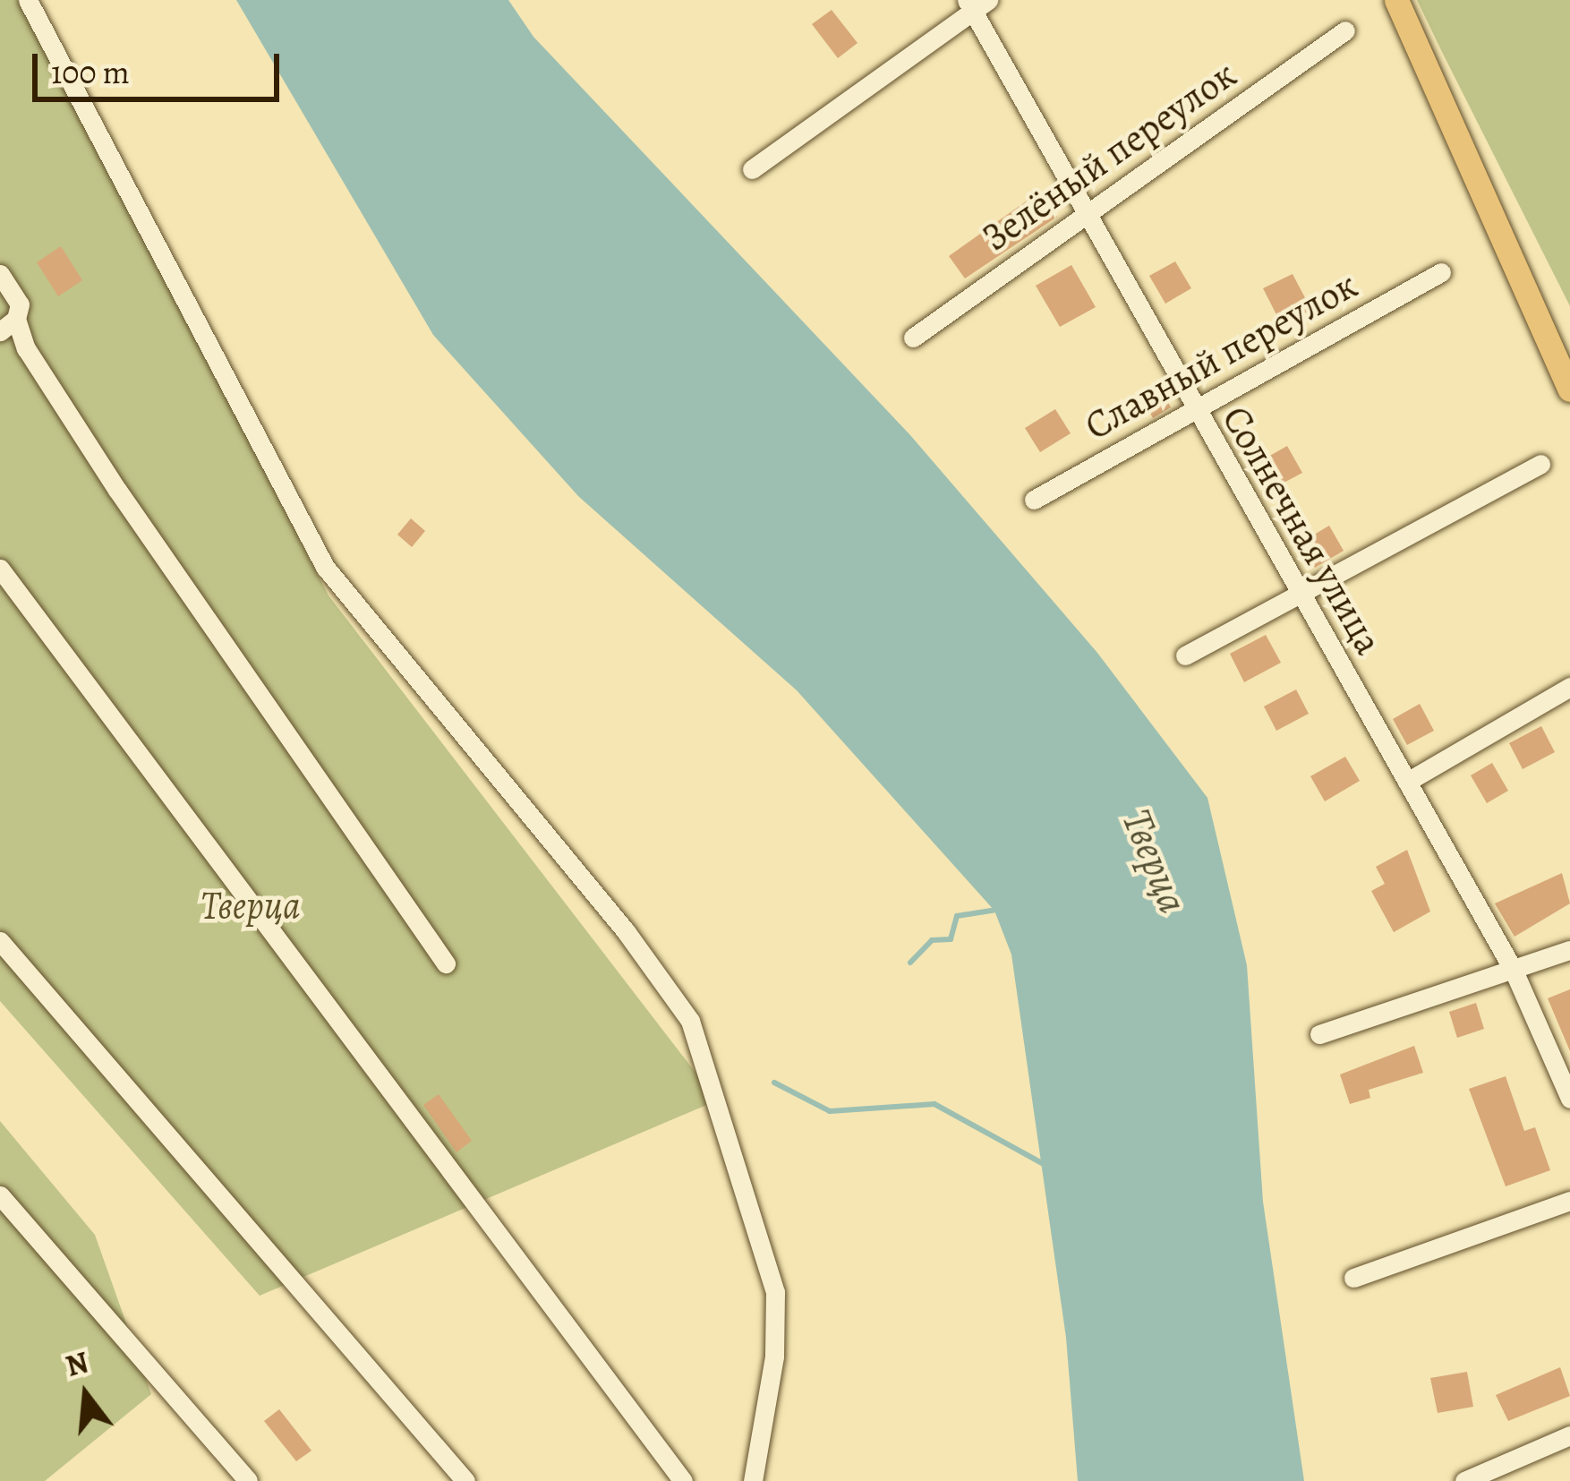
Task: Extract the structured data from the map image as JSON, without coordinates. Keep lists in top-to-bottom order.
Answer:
{
  "streets": {
    "street": ["Зелёный переулок", "Славный переулок", "Солнечная улица"]
  },
  "crossings": [
    ["Зелёный переулок", "Солнечная улица"],
    ["Славный переулок", "Солнечная улица"]
  ],
  "water": ["Тверца"],
  "parks": ["Тверца"],
  "scale_bar": "100 m",
  "north": "top"
}
